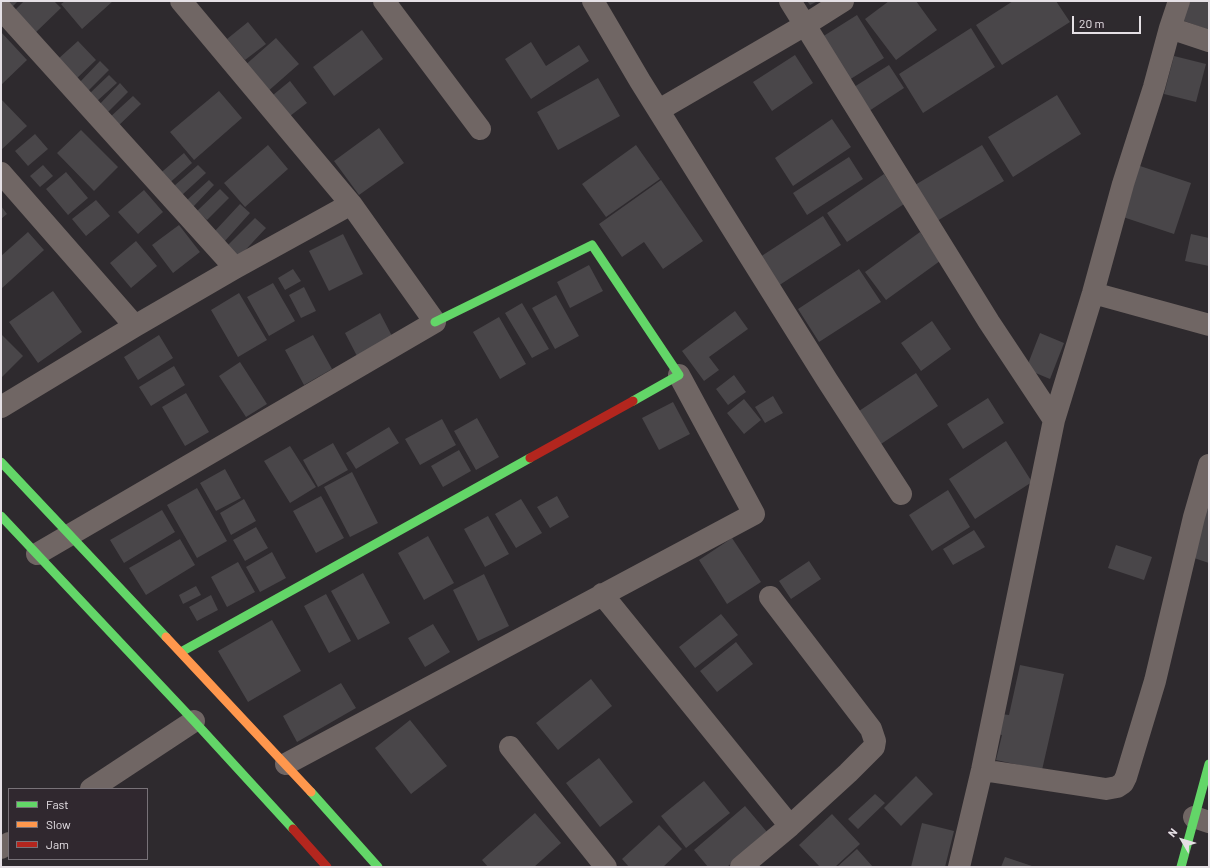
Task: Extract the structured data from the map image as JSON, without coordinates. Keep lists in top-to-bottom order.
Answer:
{
  "legend": ["Fast", "Slow", "Jam"],
  "scale_bar": "20 m",
  "north": "top left"
}
